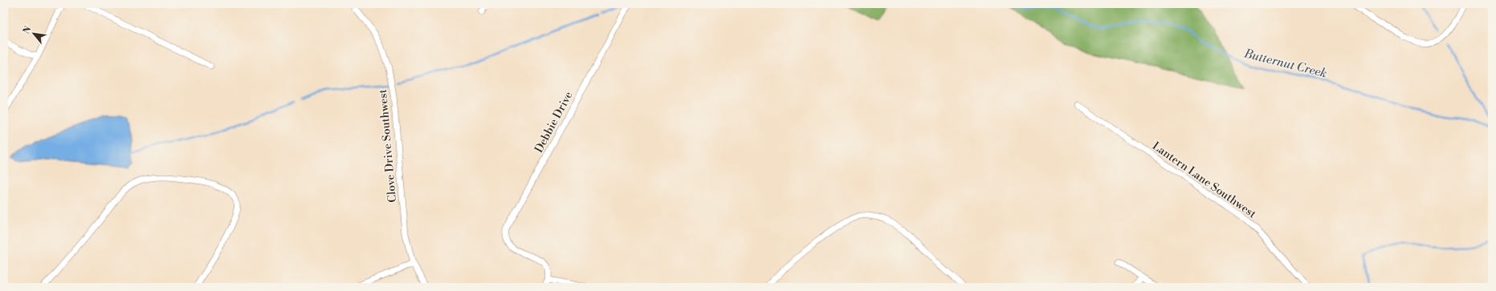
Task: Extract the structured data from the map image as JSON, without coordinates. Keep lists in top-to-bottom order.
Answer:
{
  "streets": {
    "street": ["Debbie Drive", "Clove Drive Southwest", "Lantern Lane Southwest"]
  },
  "water": ["Butternut Creek"],
  "north": "top left"
}
